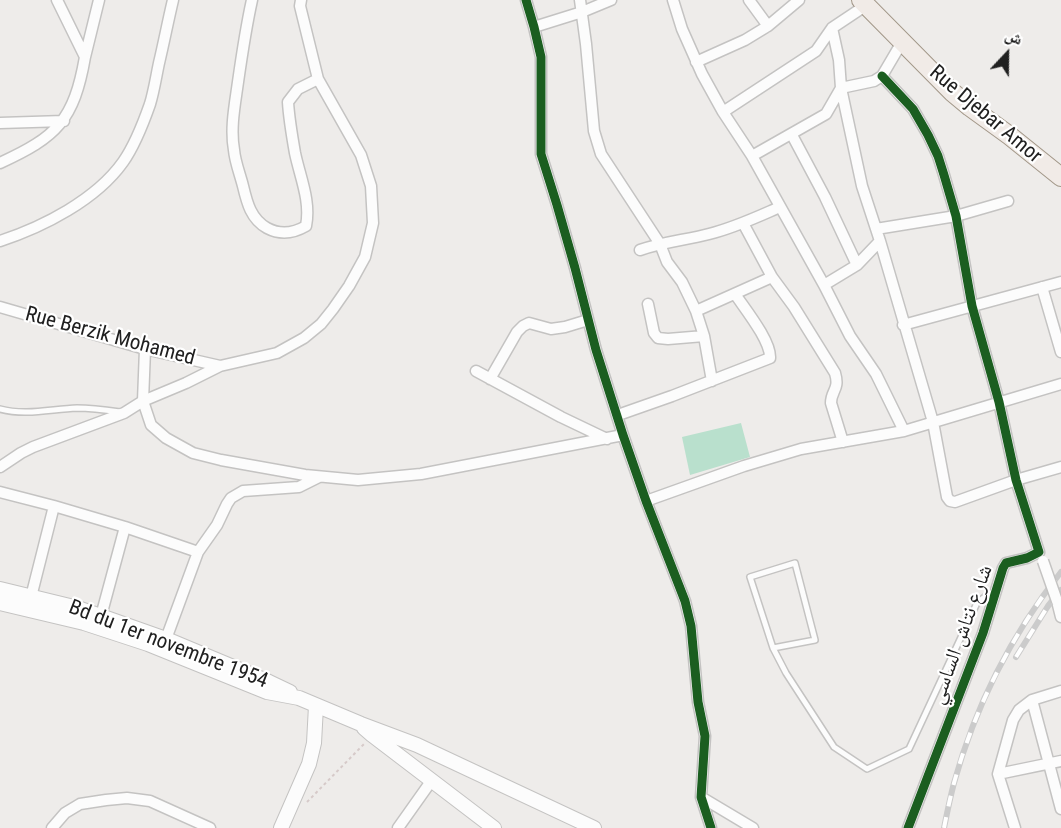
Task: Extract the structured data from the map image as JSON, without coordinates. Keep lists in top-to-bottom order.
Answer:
{
  "streets": {
    "main road": ["Rue Djebar Amor"],
    "street": ["Rue Berzik Mohamed", "شارع نتاش الساسي", "Bd du 1er novembre 1954"]
  },
  "north": "top"
}
